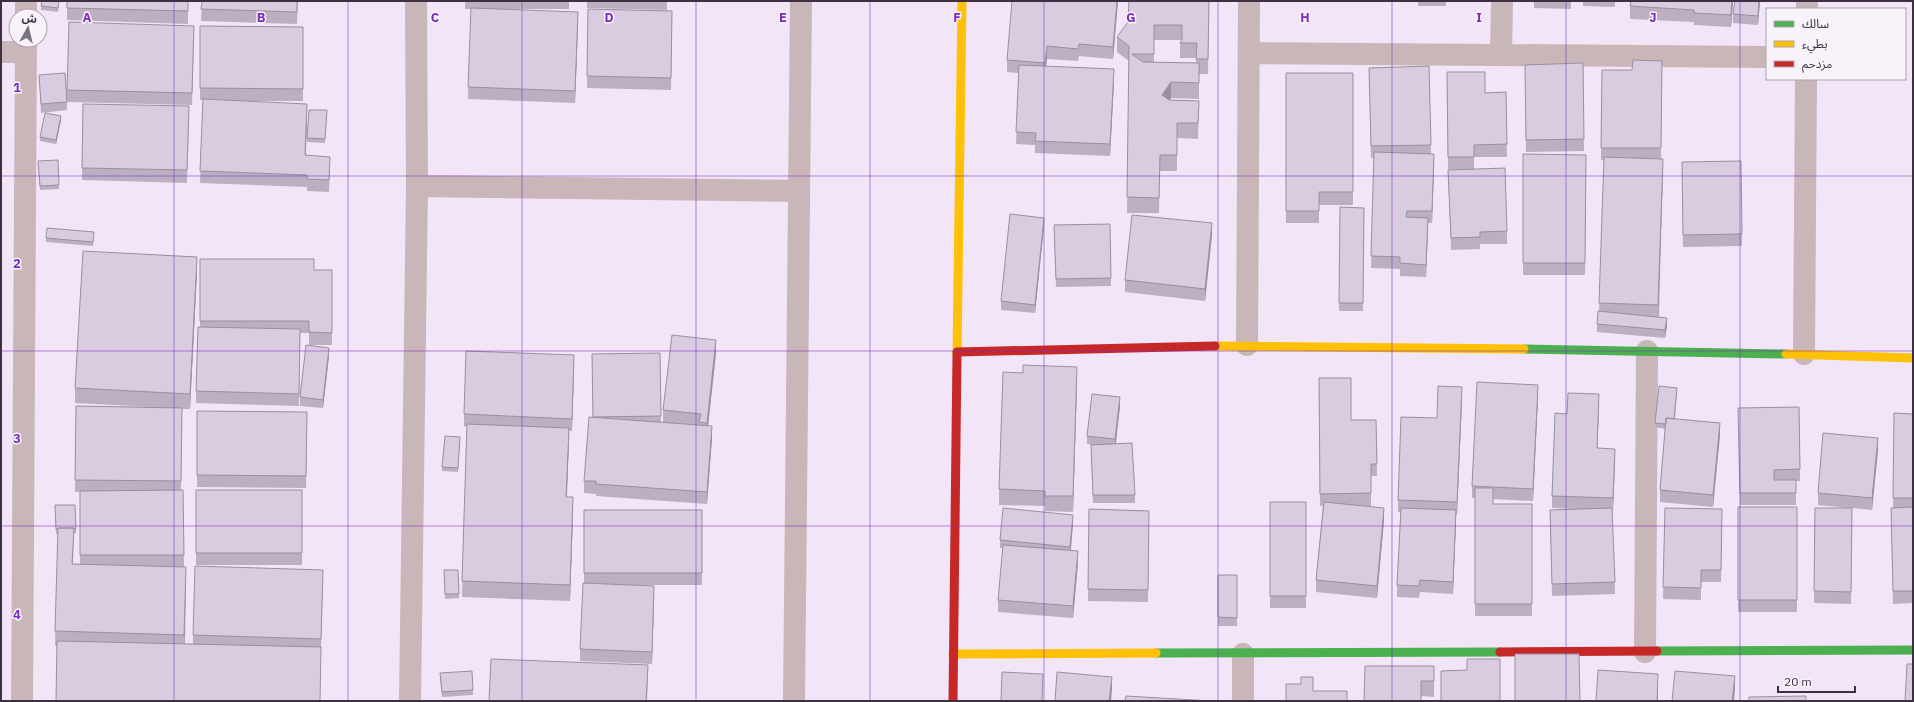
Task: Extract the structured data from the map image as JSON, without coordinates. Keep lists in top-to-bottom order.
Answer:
{
  "legend": ["سالك", "بطيء", "مزدحم"],
  "scale_bar": "20 m",
  "north": "top",
  "grid": {
    "columns": [
      "A",
      "B",
      "C",
      "D",
      "E",
      "F",
      "G",
      "H",
      "I",
      "J"
    ],
    "rows": [
      "1",
      "2",
      "3",
      "4"
    ]
  }
}
